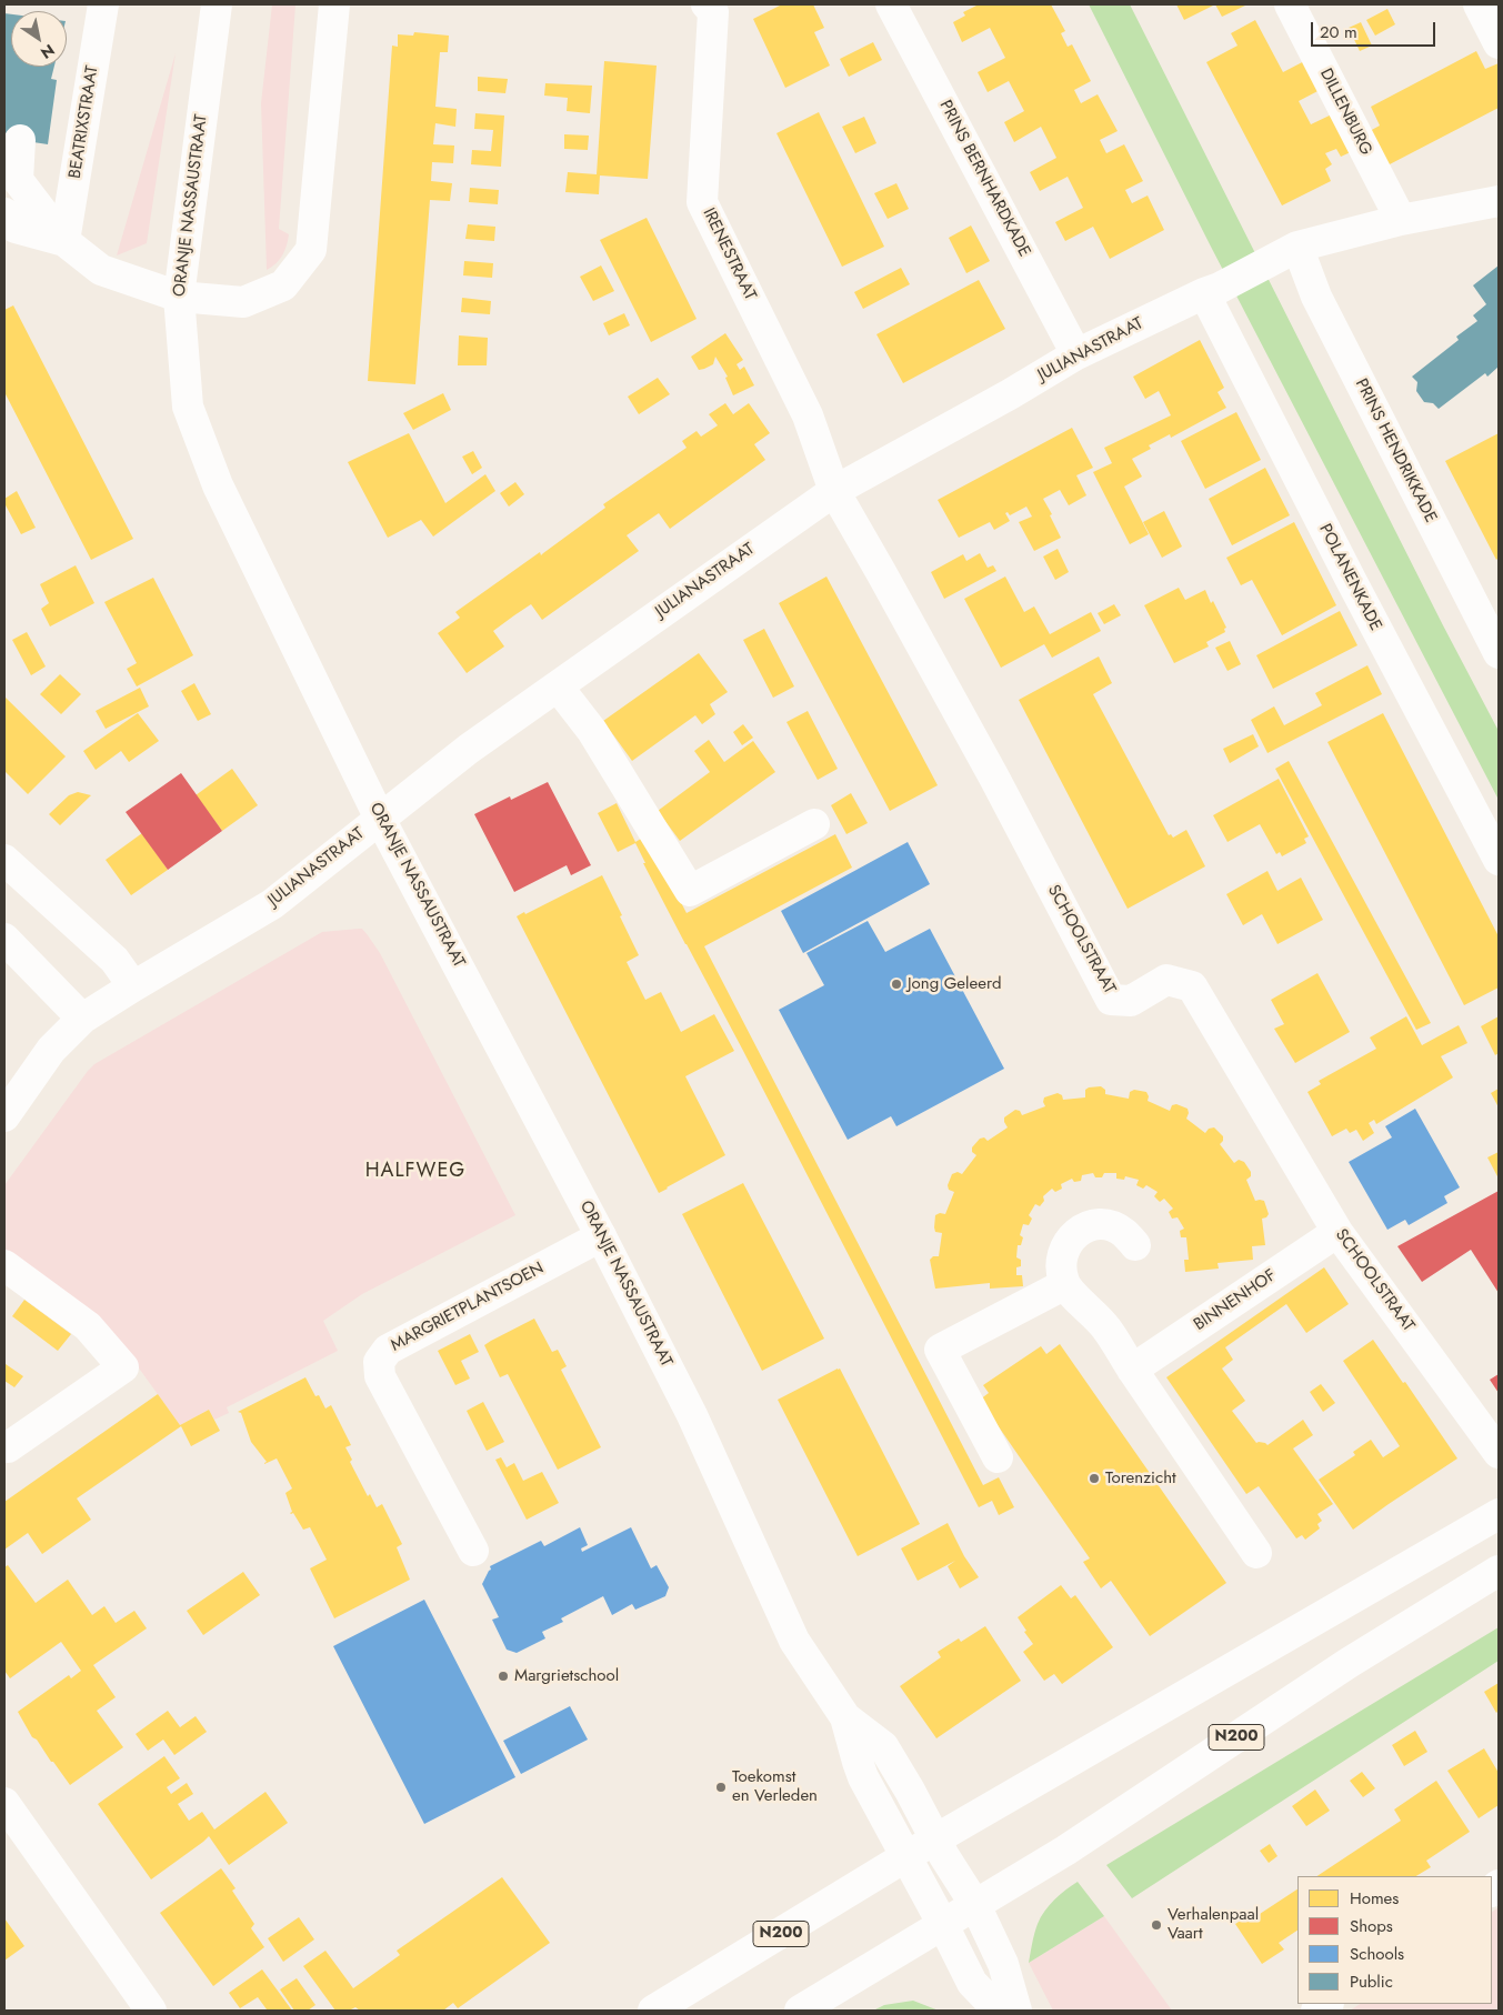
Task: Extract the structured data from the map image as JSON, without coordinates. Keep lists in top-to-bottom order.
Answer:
{
  "streets": {
    "street": [
      "DILLENBURG",
      "BEATRIXSTRAAT",
      "PRINS BERNHARDKADE",
      "ORANJE NASSAUSTRAAT",
      "IRENESTRAAT",
      "JULIANASTRAAT",
      "PRINS HENDRIKKADE",
      "POLANENKADE",
      "SCHOOLSTRAAT",
      "BINNENHOF",
      "MARGRIETPLANTSOEN",
      "N200"
    ]
  },
  "crossings": [
    ["DILLENBURG", "JULIANASTRAAT"],
    ["PRINS BERNHARDKADE", "JULIANASTRAAT"],
    ["ORANJE NASSAUSTRAAT", "JULIANASTRAAT"],
    ["ORANJE NASSAUSTRAAT", "MARGRIETPLANTSOEN"],
    ["ORANJE NASSAUSTRAAT", "N200"],
    ["IRENESTRAAT", "JULIANASTRAAT"],
    ["IRENESTRAAT", "SCHOOLSTRAAT"],
    ["JULIANASTRAAT", "PRINS HENDRIKKADE"],
    ["JULIANASTRAAT", "POLANENKADE"],
    ["JULIANASTRAAT", "SCHOOLSTRAAT"],
    ["SCHOOLSTRAAT", "BINNENHOF"]
  ],
  "districts": ["HALFWEG"],
  "places": [
    "Jong Geleerd",
    "Torenzicht",
    "Margrietschool",
    "Toekomst en Verleden",
    "Verhalenpaal Vaart"
  ],
  "legend": [
    "Homes",
    "Shops",
    "Schools",
    "Public"
  ],
  "scale_bar": "20 m",
  "north": "bottom right"
}
